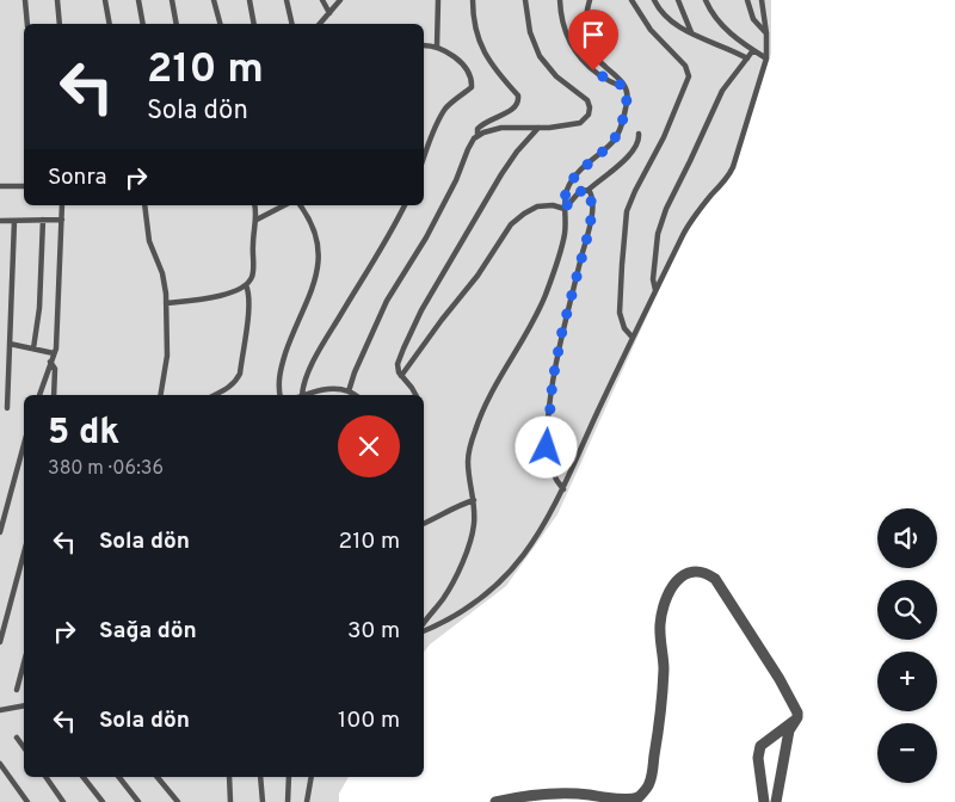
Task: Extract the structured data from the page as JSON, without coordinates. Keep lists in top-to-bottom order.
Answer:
{
  "page": {
    "turn": ["210 m", "Sola dön"],
    "then": "Sonra",
    "heading": ["5 dk", "380 m · 06:36"],
    "list": [
      {
        "name": "Sola dön",
        "value": "210 m"
      },
      {
        "name": "Sağa dön",
        "value": "30 m"
      },
      {
        "name": "Sola dön",
        "value": "100 m"
      }
    ],
    "map_buttons": ["+", "−"]
  }
}
